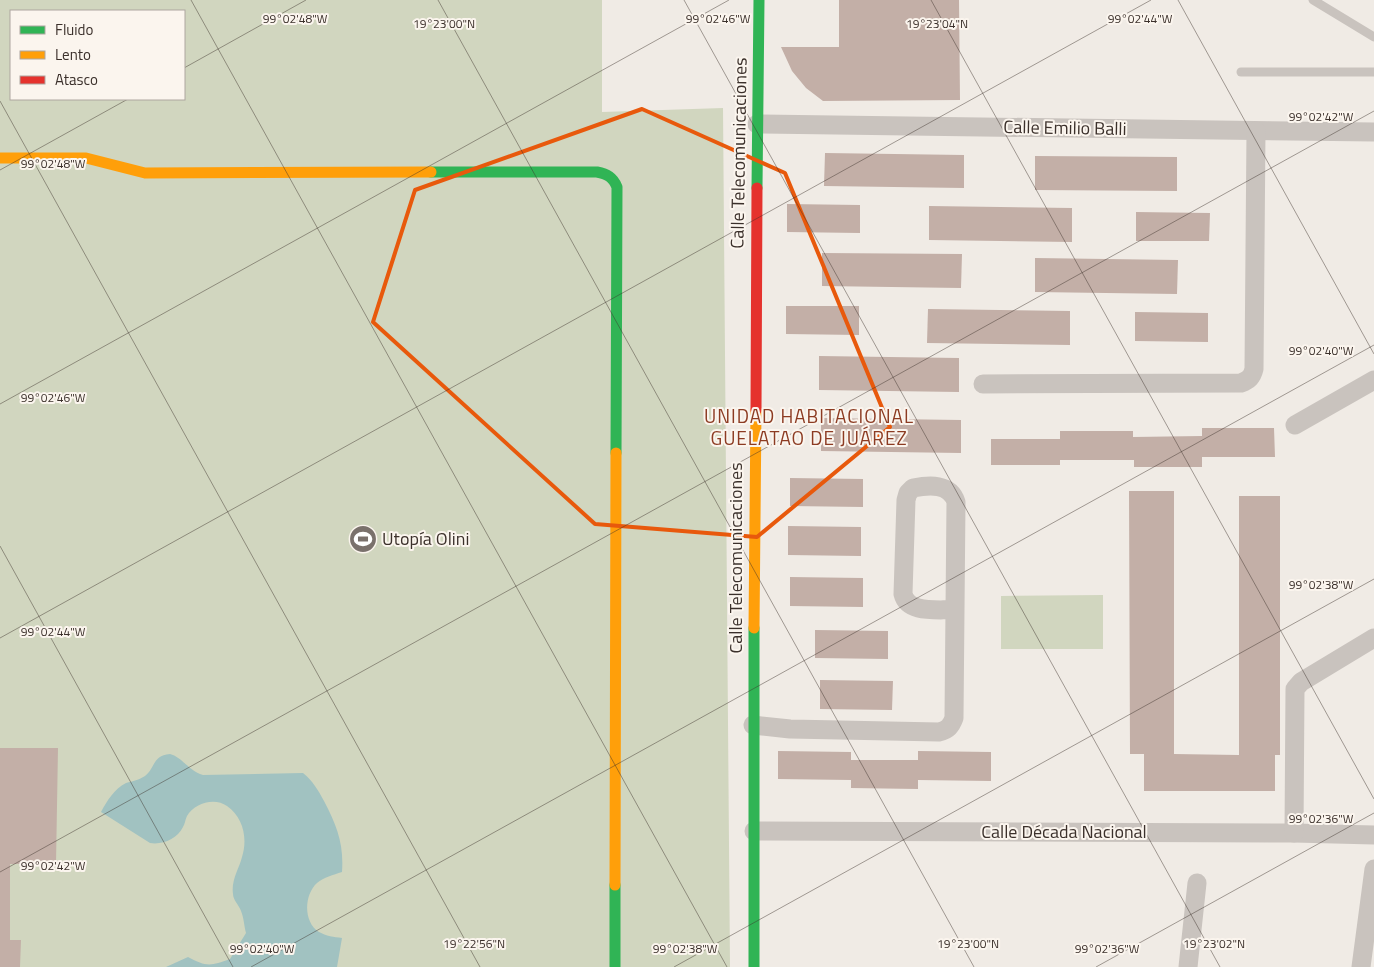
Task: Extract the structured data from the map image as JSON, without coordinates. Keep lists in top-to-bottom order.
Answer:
{
  "streets": {
    "street": ["Calle Emilio Balli", "Calle Telecomunicaciones", "Calle Década Nacional"]
  },
  "crossings": [
    ["Calle Emilio Balli", "Calle Telecomunicaciones"],
    ["Calle Telecomunicaciones", "Calle Década Nacional"]
  ],
  "districts": ["UNIDAD HABITACIONAL GUELATAO DE JUÁREZ"],
  "places": {
    "sports": ["Utopía Olini"]
  },
  "legend": ["Fluido", "Lento", "Atasco"],
  "coordinates": [
    "99°02'48\"W",
    "99°02'46\"W",
    "99°02'44\"W",
    "19°23'00\"N",
    "19°23'04\"N",
    "99°02'42\"W",
    "99°02'40\"W",
    "99°02'38\"W",
    "99°02'36\"W",
    "19°22'56\"N",
    "19°23'02\"N"
  ]
}
